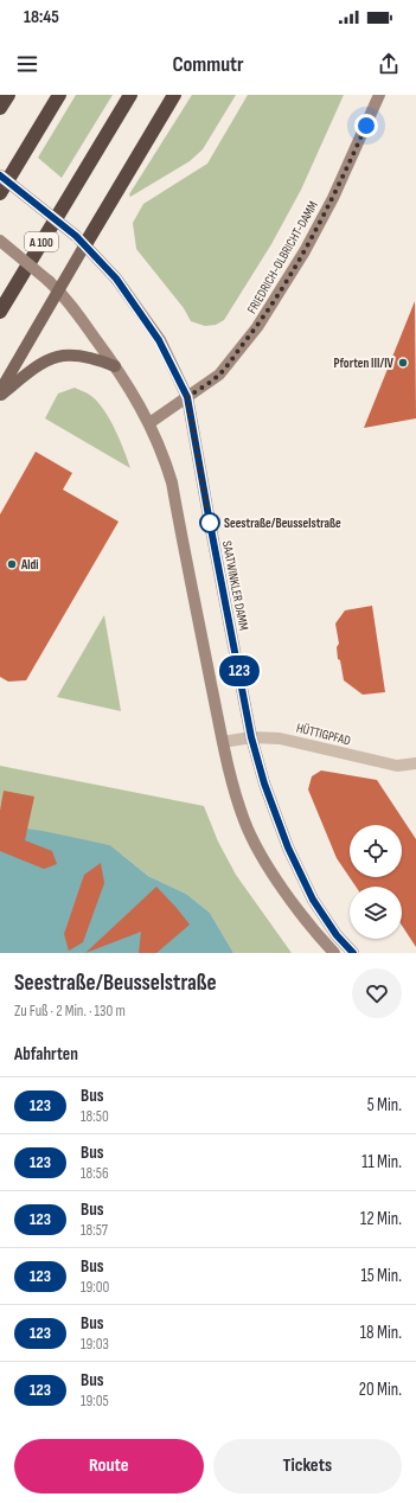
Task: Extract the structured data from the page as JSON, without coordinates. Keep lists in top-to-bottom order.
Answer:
{
  "streets": {
    "highway": ["A 100"],
    "main road": ["FRIEDRICH-OLBRICHT-DAMM", "SAATWINKLER DAMM"],
    "street": ["HÜTTIGPFAD"]
  },
  "crossings": [
    ["FRIEDRICH-OLBRICHT-DAMM", "SAATWINKLER DAMM"],
    ["SAATWINKLER DAMM", "HÜTTIGPFAD"]
  ],
  "places": ["Pforten III/IV", "Seestraße/Beusselstraße", "Aldi"],
  "lines": ["bus line 123"],
  "page": {
    "status": "18:45",
    "header": "Commutr",
    "on_map": "123",
    "heading": [
      ["Seestraße/Beusselstraße", "Zu Fuß · 2 Min. · 130 m"],
      "Abfahrten"
    ],
    "list": [
      {
        "mark": "123",
        "name": "Bus",
        "note": "18:50",
        "value": "5 Min."
      },
      {
        "mark": "123",
        "name": "Bus",
        "note": "18:56",
        "value": "11 Min."
      },
      {
        "mark": "123",
        "name": "Bus",
        "note": "18:57",
        "value": "12 Min."
      },
      {
        "mark": "123",
        "name": "Bus",
        "note": "19:00",
        "value": "15 Min."
      },
      {
        "mark": "123",
        "name": "Bus",
        "note": "19:03",
        "value": "18 Min."
      },
      {
        "mark": "123",
        "name": "Bus",
        "note": "19:05",
        "value": "20 Min."
      }
    ],
    "buttons": ["Route", "Tickets"]
  }
}
